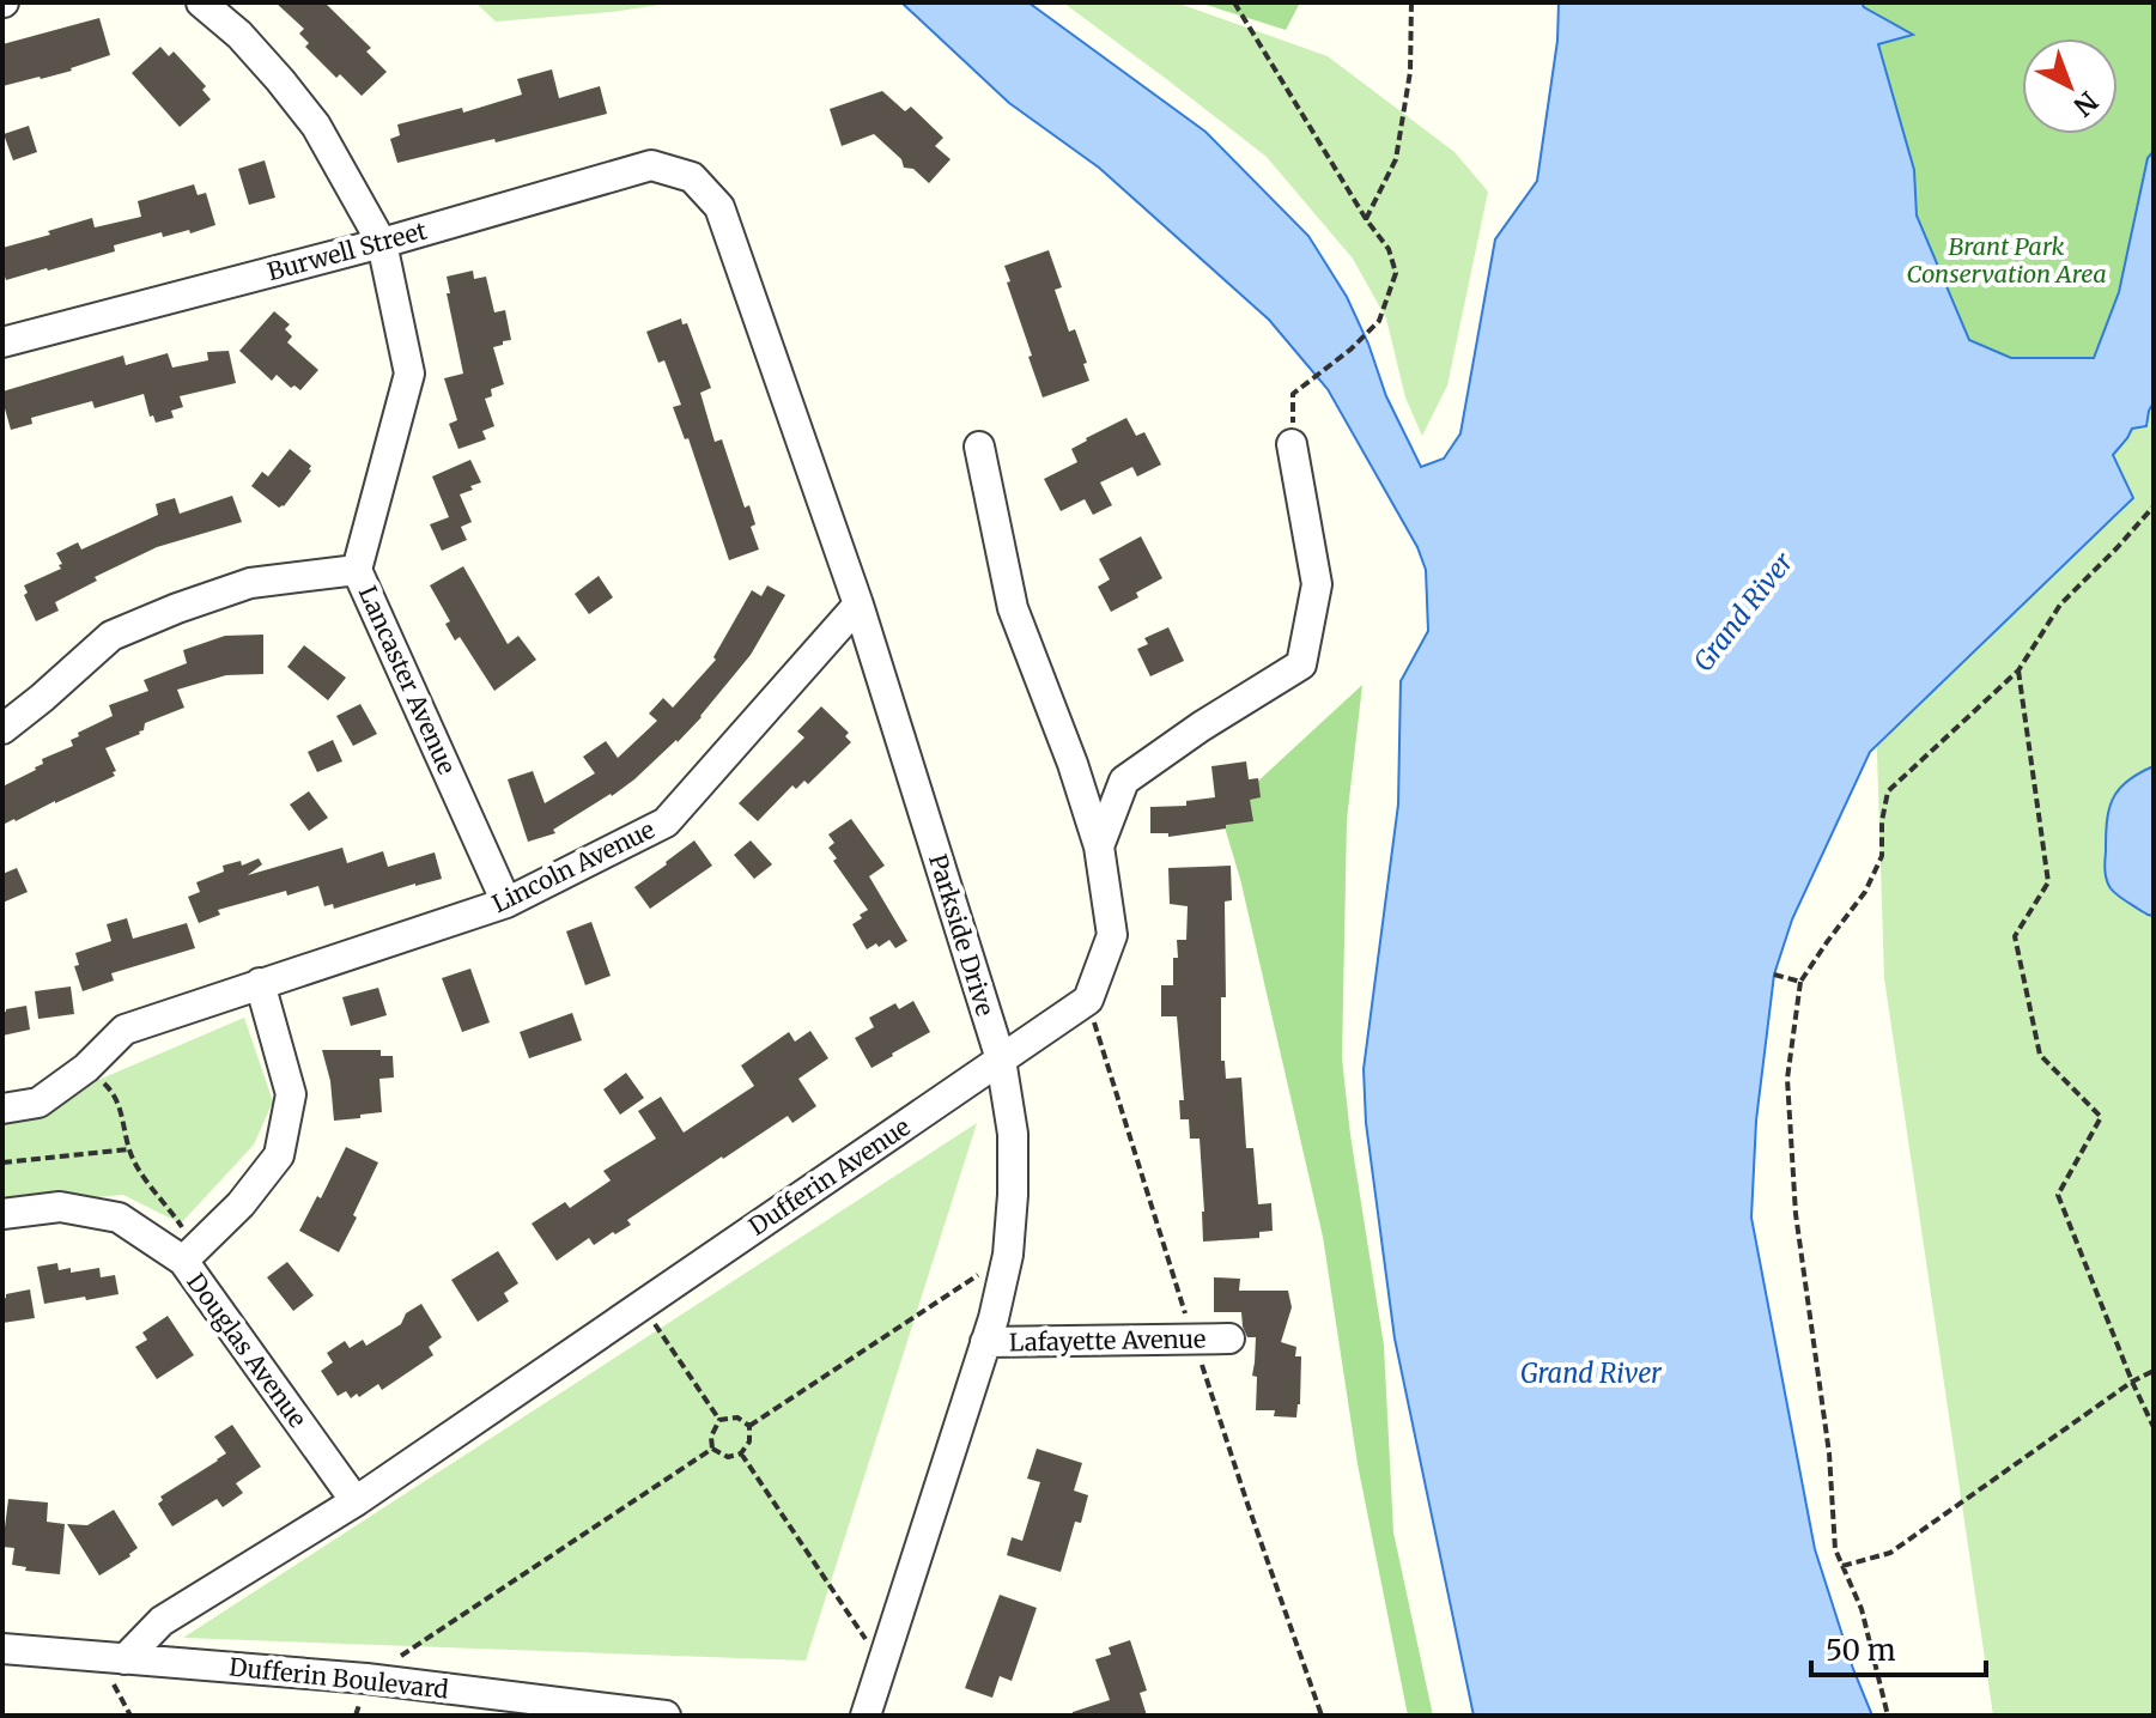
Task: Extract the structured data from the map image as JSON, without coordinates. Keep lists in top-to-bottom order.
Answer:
{
  "streets": {
    "street": [
      "Burwell Street",
      "Lancaster Avenue",
      "Lincoln Avenue",
      "Parkside Drive",
      "Dufferin Avenue",
      "Lafayette Avenue",
      "Douglas Avenue",
      "Dufferin Boulevard"
    ]
  },
  "crossings": [
    ["Burwell Street", "Lancaster Avenue"],
    ["Burwell Street", "Parkside Drive"],
    ["Lancaster Avenue", "Lincoln Avenue"],
    ["Lincoln Avenue", "Parkside Drive"],
    ["Parkside Drive", "Dufferin Avenue"],
    ["Parkside Drive", "Lafayette Avenue"],
    ["Dufferin Avenue", "Douglas Avenue"],
    ["Dufferin Avenue", "Dufferin Boulevard"]
  ],
  "water": ["Grand River"],
  "parks": ["Brant Park Conservation Area"],
  "scale_bar": "50 m",
  "north": "bottom right"
}
